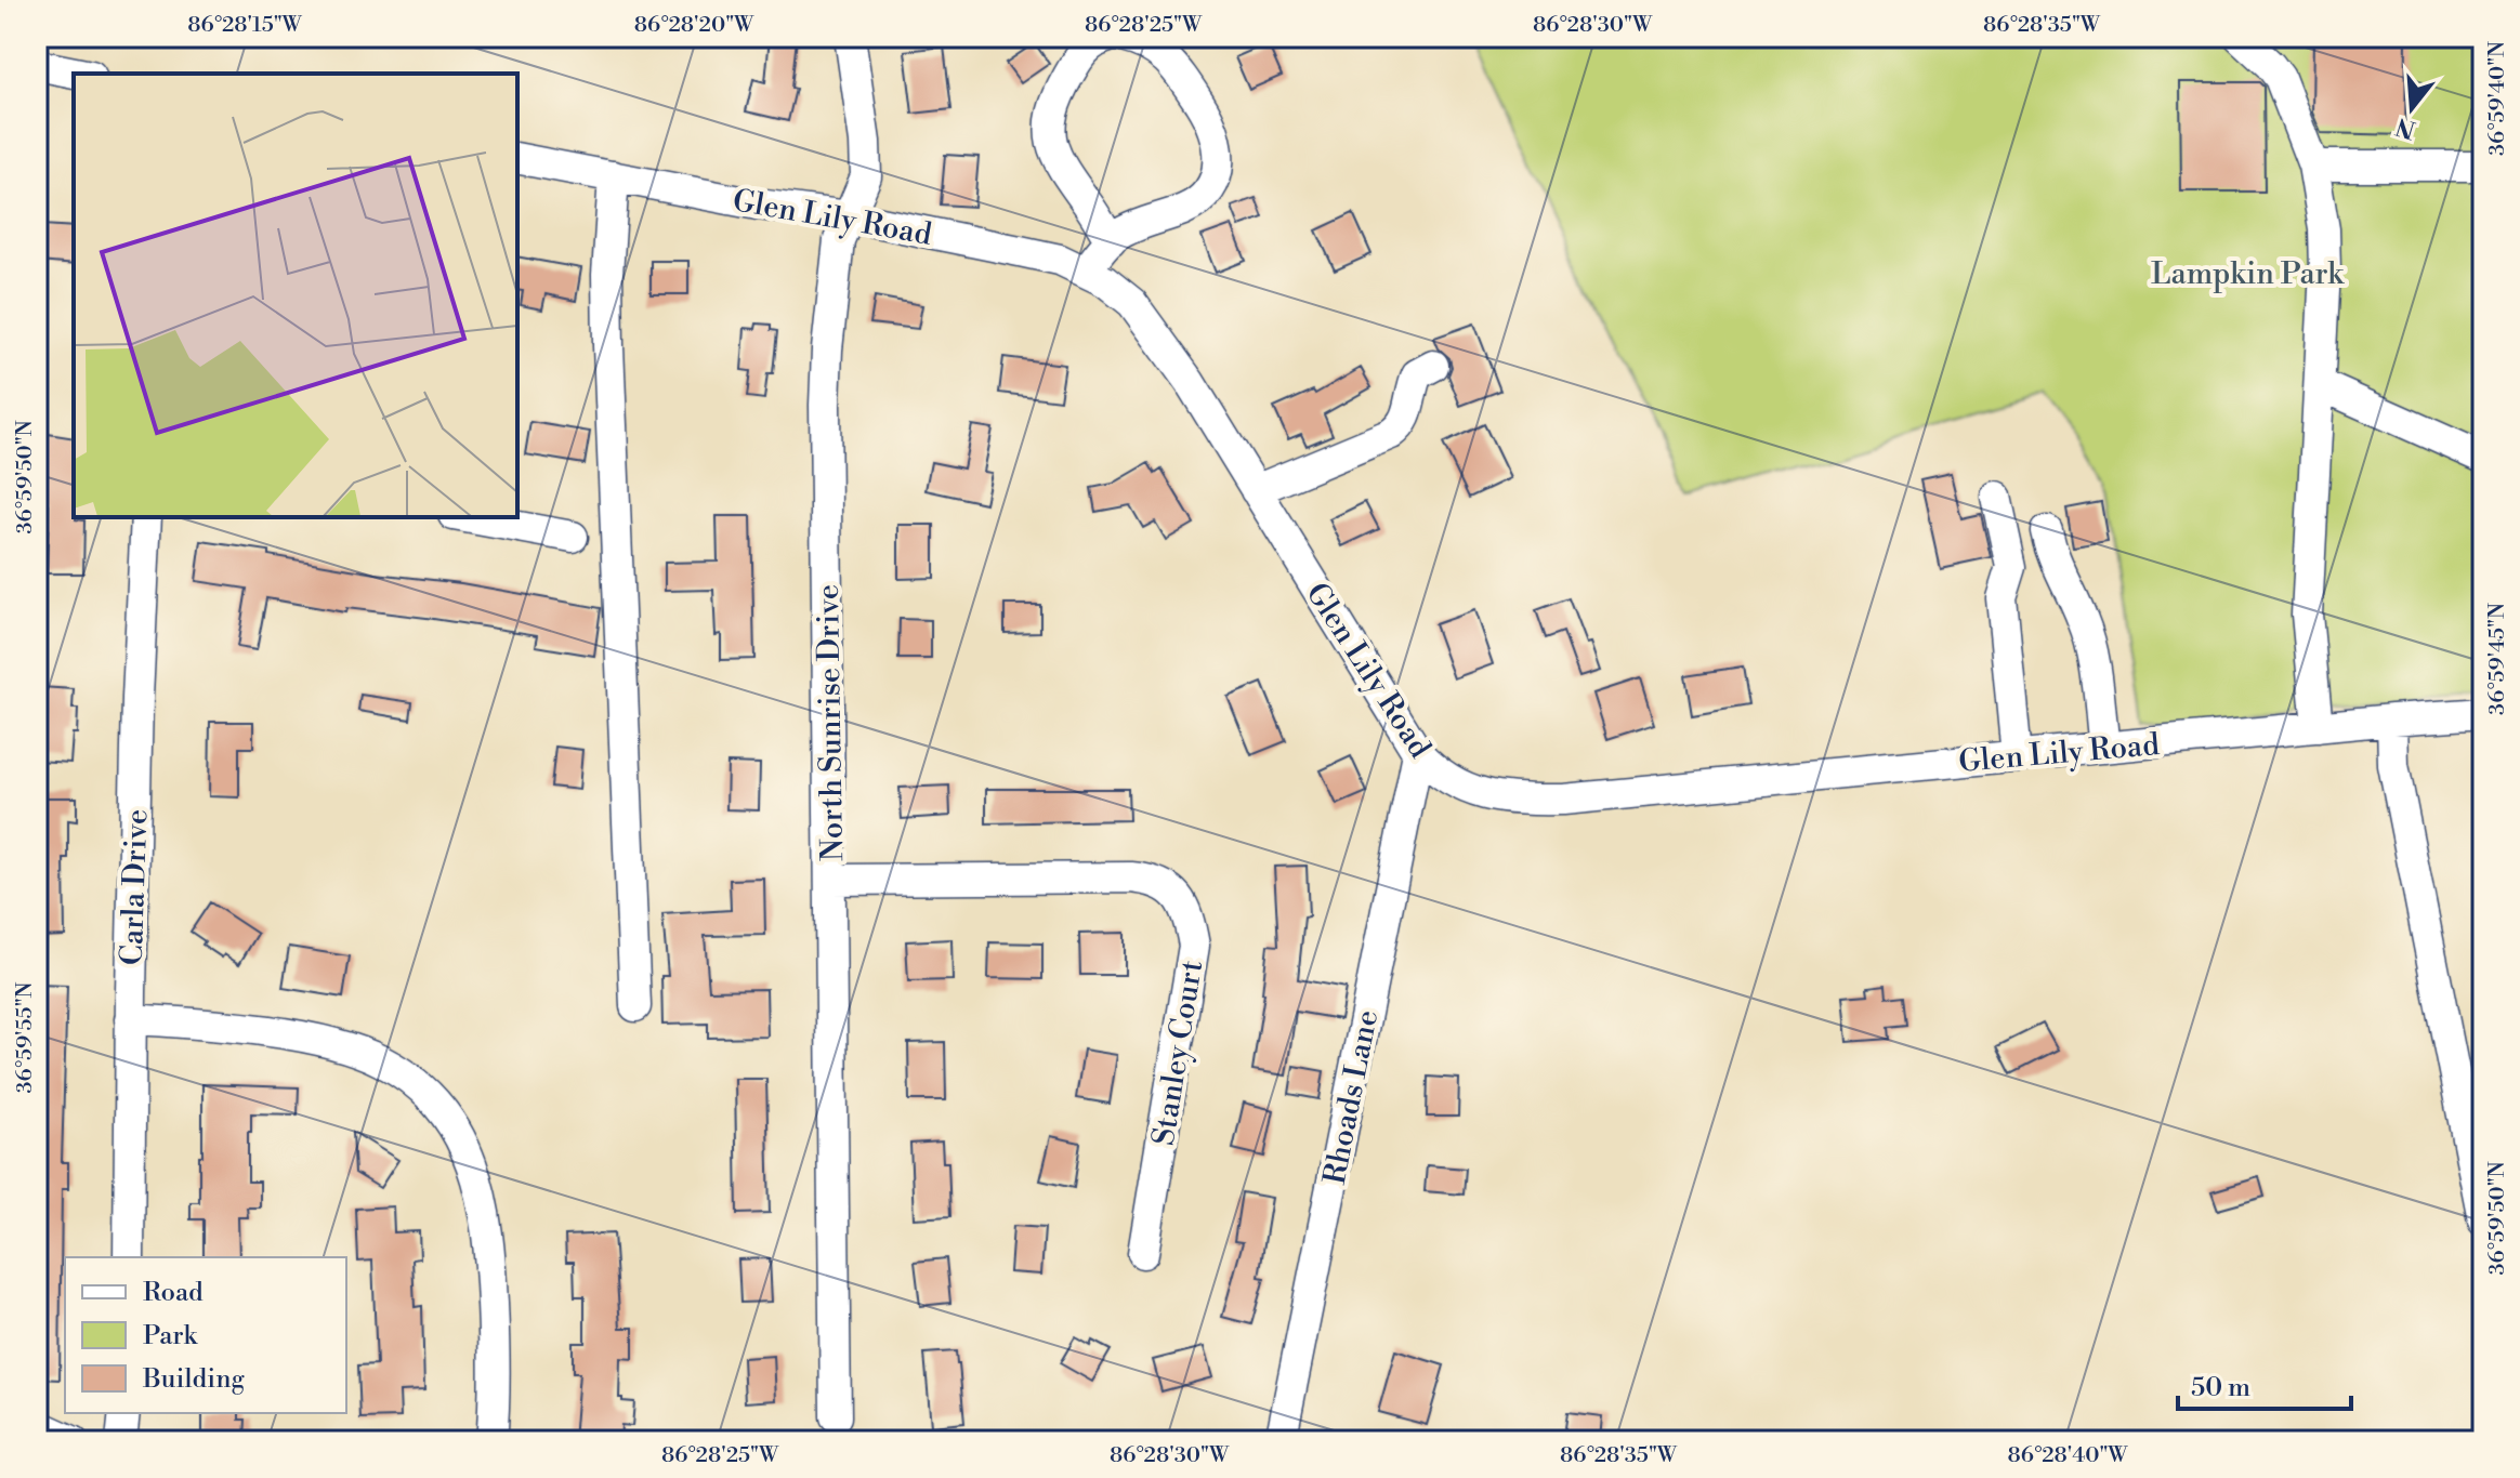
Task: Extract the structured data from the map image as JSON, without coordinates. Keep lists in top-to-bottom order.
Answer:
{
  "streets": {
    "street": [
      "Glen Lily Road",
      "North Sunrise Drive",
      "Carla Drive",
      "Stanley Court",
      "Rhoads Lane"
    ]
  },
  "crossings": [
    ["Glen Lily Road", "North Sunrise Drive"],
    ["Glen Lily Road", "Rhoads Lane"],
    ["North Sunrise Drive", "Stanley Court"]
  ],
  "parks": ["Lampkin Park"],
  "legend": ["Road", "Park", "Building"],
  "scale_bar": "50 m",
  "north": "bottom",
  "coordinates": [
    "86°28'15\"W",
    "86°28'20\"W",
    "86°28'25\"W",
    "86°28'30\"W",
    "86°28'35\"W",
    "36°59'40\"N",
    "36°59'50\"N",
    "36°59'45\"N",
    "36°59'55\"N",
    "86°28'40\"W"
  ]
}
